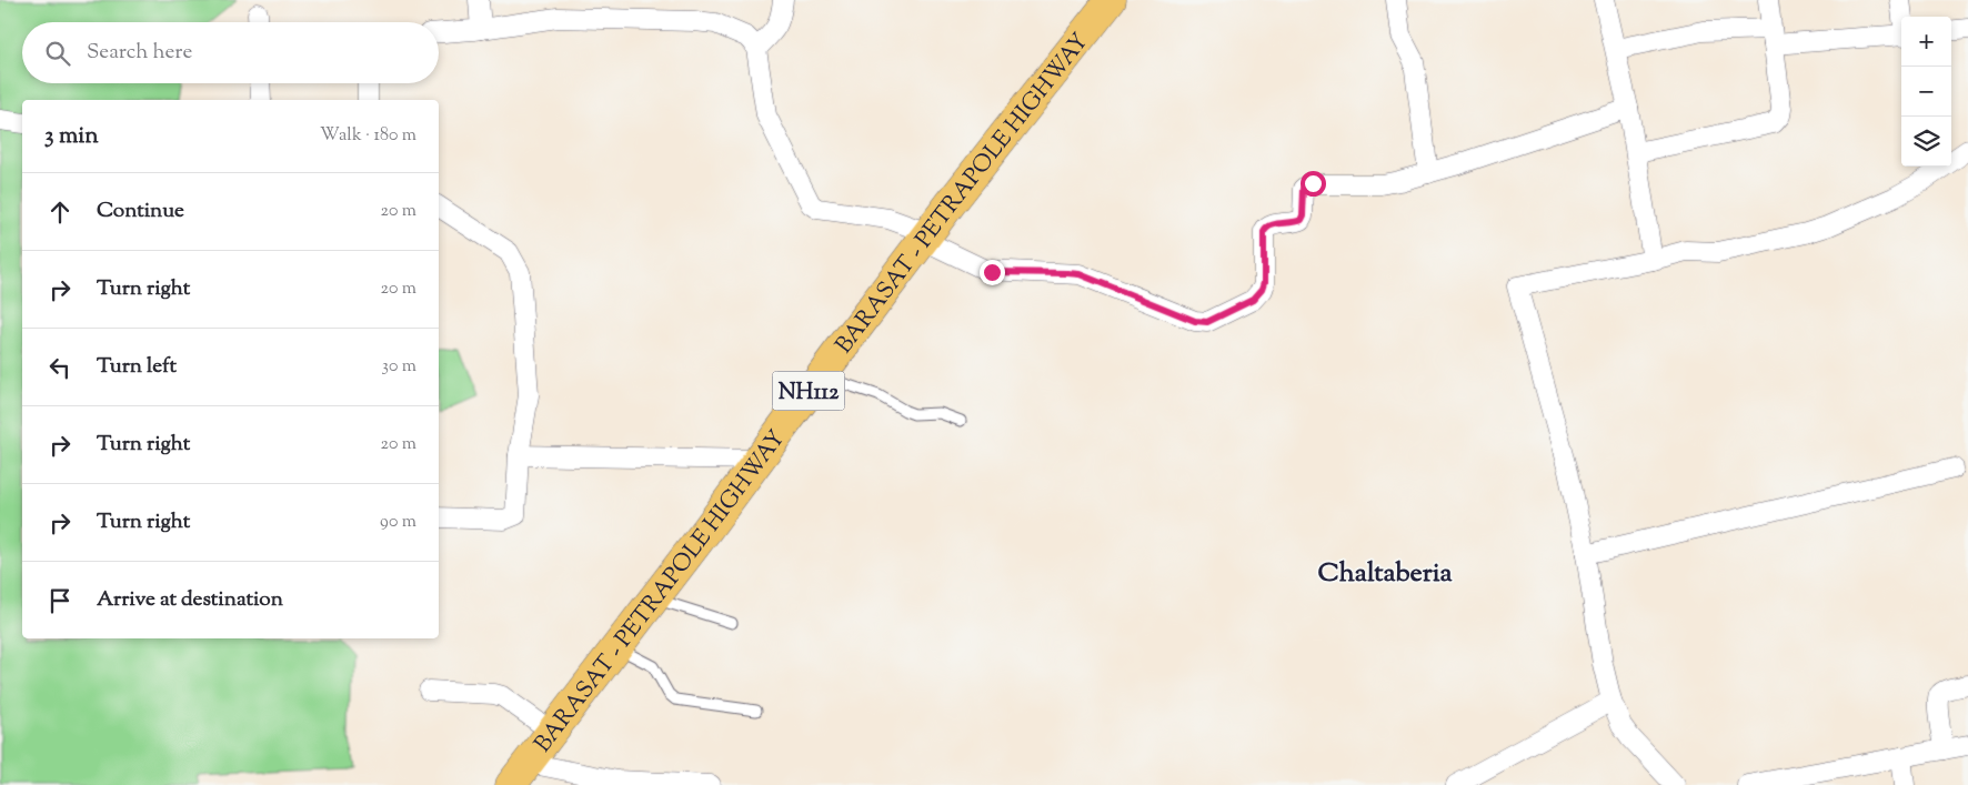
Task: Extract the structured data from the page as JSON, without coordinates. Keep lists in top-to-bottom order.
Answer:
{
  "streets": {
    "highway": ["BARASAT - PETRAPOLE HIGHWAY", "NH112"]
  },
  "districts": ["Chaltaberia"],
  "page": {
    "map_buttons": ["+", "−"],
    "search": "Search here",
    "heading": ["3 min", "Walk · 180 m"],
    "list": [
      ["Continue", "20 m"],
      ["Turn right", "20 m"],
      ["Turn left", "30 m"],
      ["Turn right", "20 m"],
      ["Turn right", "90 m"],
      "Arrive at destination"
    ]
  }
}
